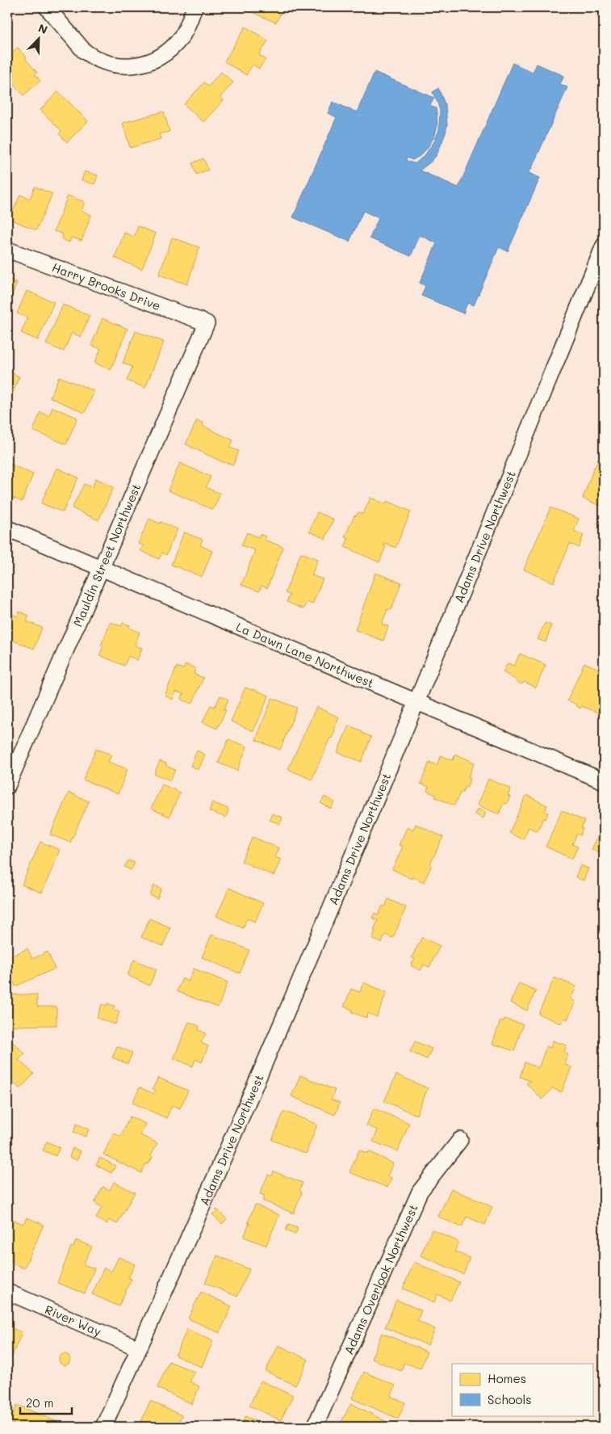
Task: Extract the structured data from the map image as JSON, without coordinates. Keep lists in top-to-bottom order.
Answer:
{
  "streets": {
    "street": [
      "Harry Brooks Drive",
      "Adams Drive Northwest",
      "Mauldin Street Northwest",
      "La Dawn Lane Northwest",
      "Adams Overlook Northwest",
      "River Way"
    ]
  },
  "crossings": [
    ["Harry Brooks Drive", "Mauldin Street Northwest"],
    ["Adams Drive Northwest", "La Dawn Lane Northwest"],
    ["Adams Drive Northwest", "River Way"],
    ["Mauldin Street Northwest", "La Dawn Lane Northwest"]
  ],
  "legend": ["Homes", "Schools"],
  "scale_bar": "20 m",
  "north": "top right"
}
